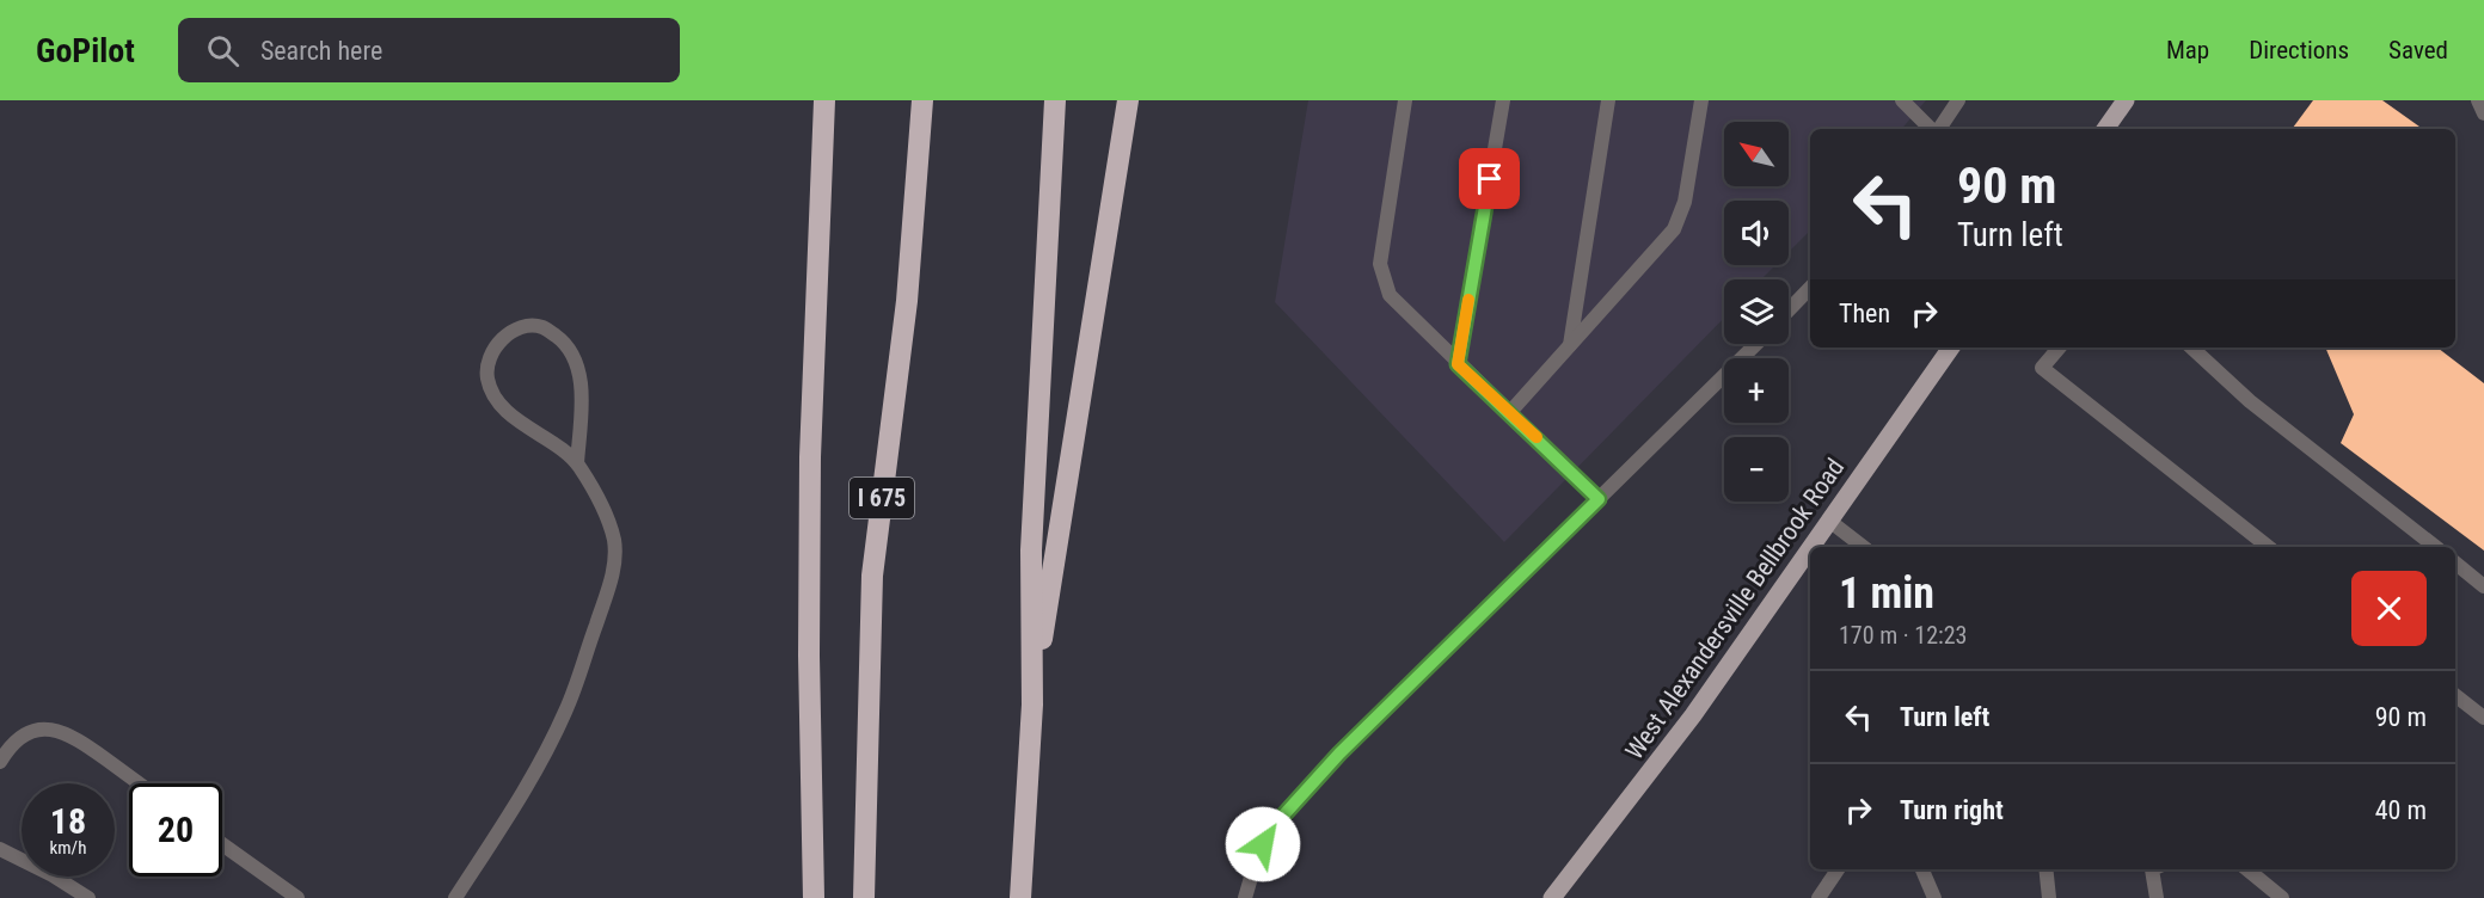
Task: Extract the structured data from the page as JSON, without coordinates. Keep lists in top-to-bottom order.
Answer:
{
  "streets": {
    "highway": ["I 675"],
    "main road": ["West Alexandersville Bellbrook Road"]
  },
  "north": "top left",
  "page": {
    "header": "GoPilot",
    "search": "Search here",
    "nav": ["Map", "Directions", "Saved"],
    "map_buttons": ["+", "−"],
    "turn": ["90 m", "Turn left"],
    "then": "Then",
    "heading": ["1 min", "170 m · 12:23"],
    "list": [
      {
        "name": "Turn left",
        "value": "90 m"
      },
      {
        "name": "Turn right",
        "value": "40 m"
      }
    ],
    "speed": "18 km/h",
    "limit": "20"
  }
}
